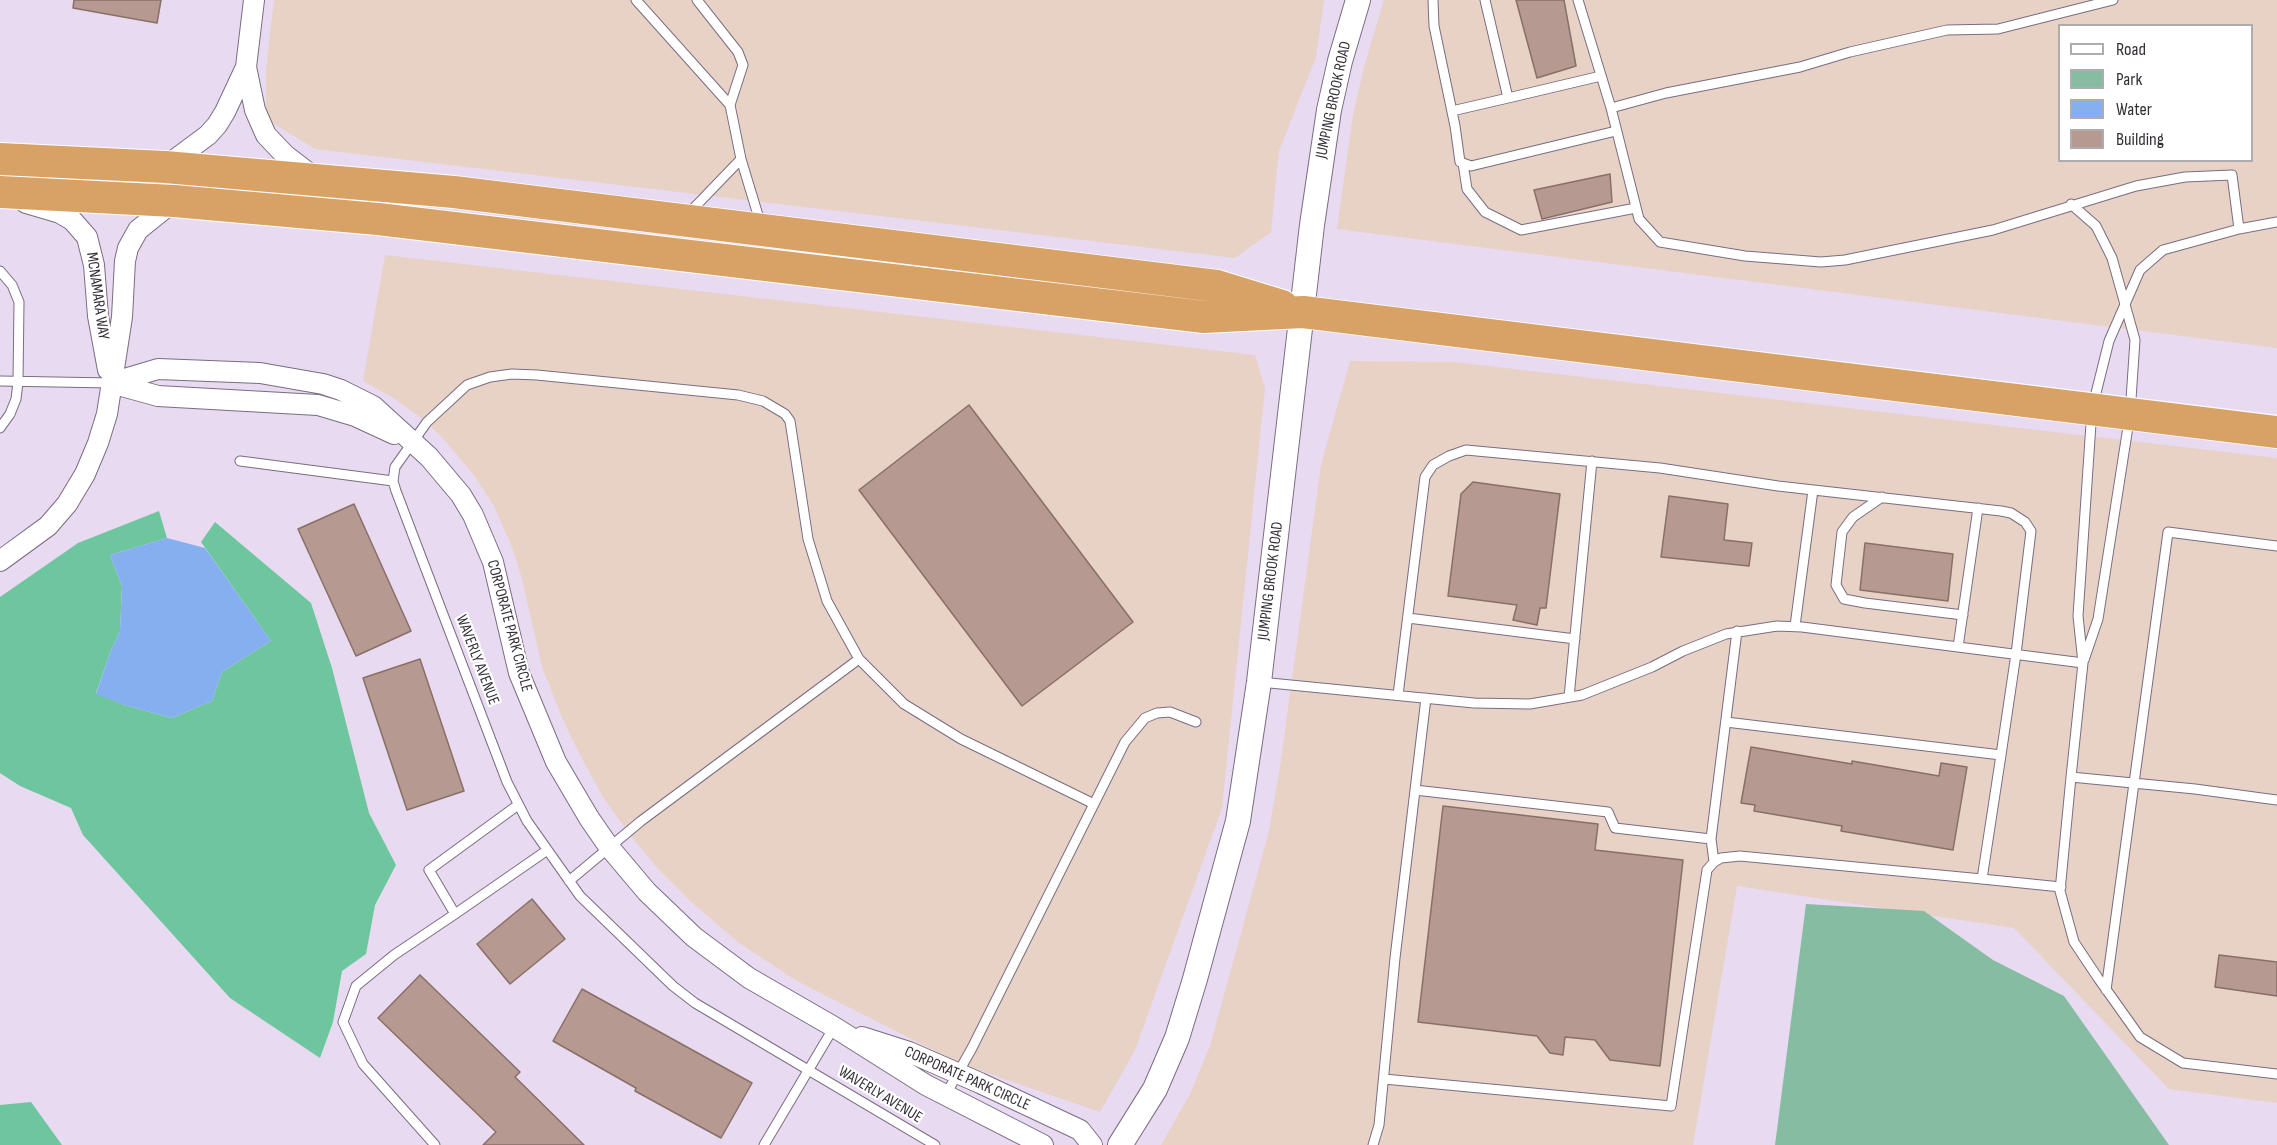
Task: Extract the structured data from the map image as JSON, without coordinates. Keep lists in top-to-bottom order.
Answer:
{
  "streets": {
    "street": ["JUMPING BROOK ROAD", "MCNAMARA WAY", "CORPORATE PARK CIRCLE"],
    "lane": ["WAVERLY AVENUE"]
  },
  "crossings": [
    ["MCNAMARA WAY", "CORPORATE PARK CIRCLE"]
  ],
  "legend": [
    "Road",
    "Park",
    "Water",
    "Building"
  ]
}
